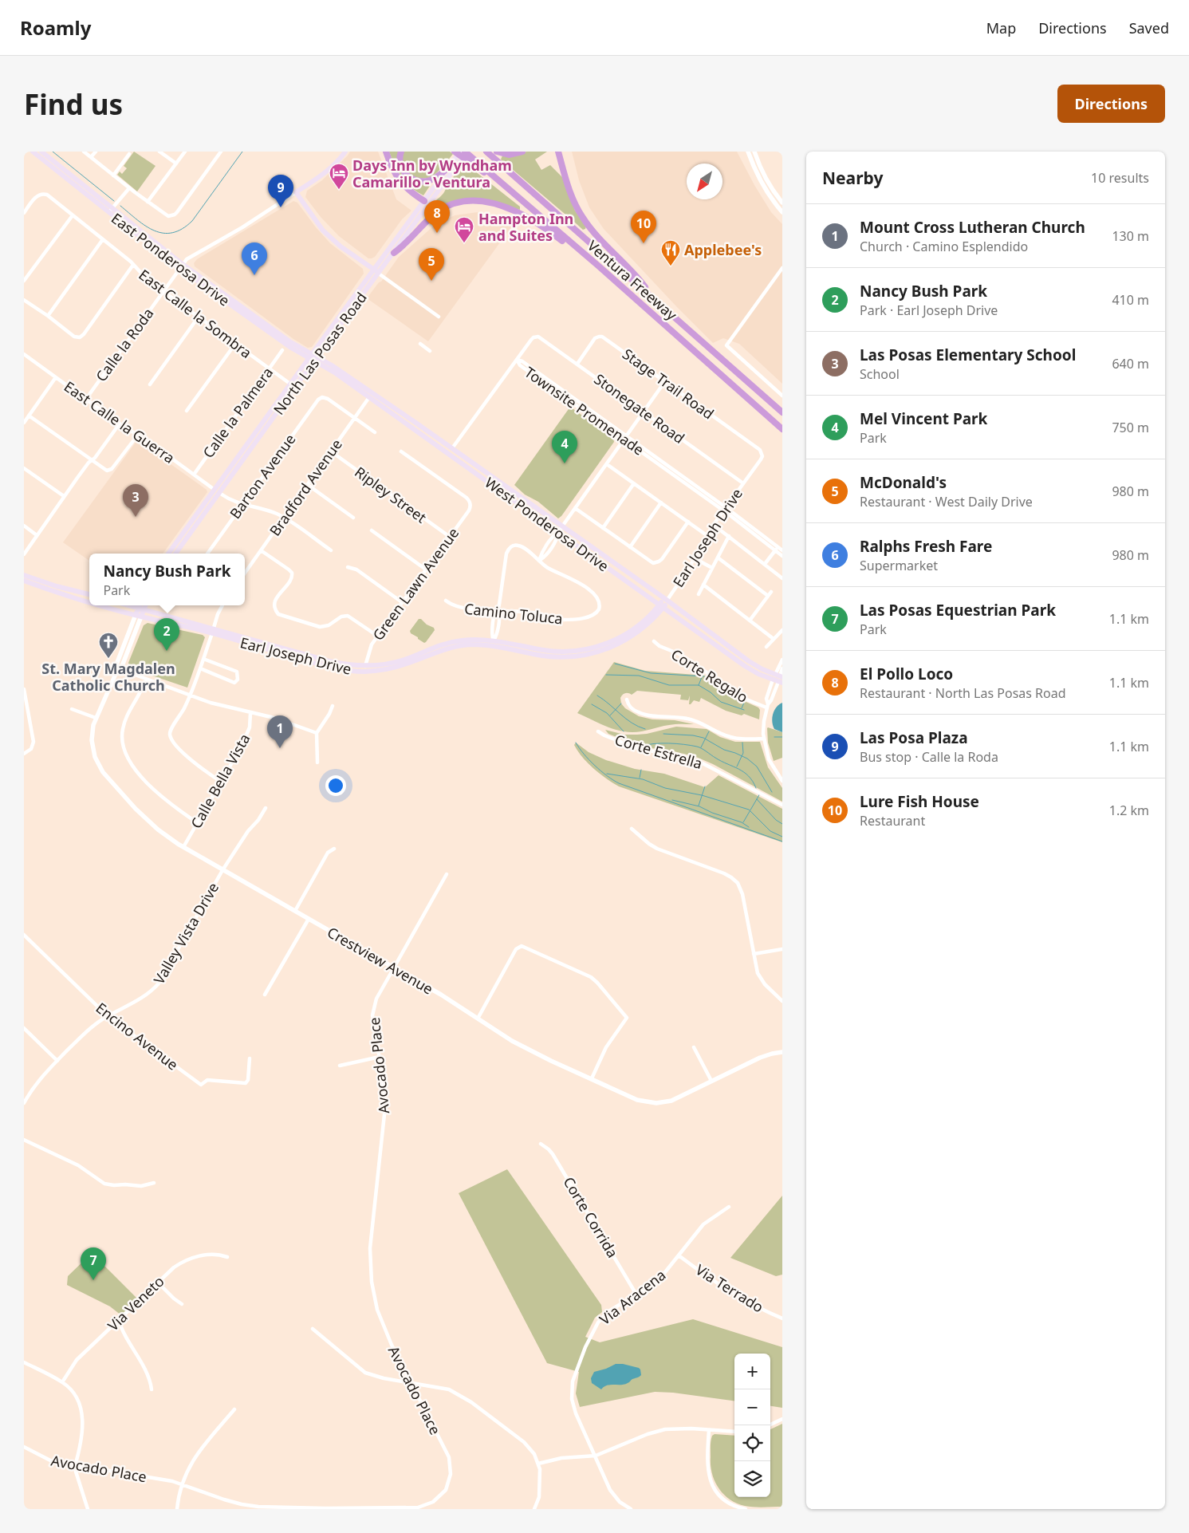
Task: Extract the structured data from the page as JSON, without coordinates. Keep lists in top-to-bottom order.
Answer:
{
  "streets": {
    "highway": ["Ventura Freeway"],
    "main road": [
      "East Ponderosa Drive",
      "North Las Posas Road",
      "West Ponderosa Drive",
      "Earl Joseph Drive"
    ],
    "street": [
      "East Calle la Sombra",
      "Calle la Roda",
      "Stage Trail Road",
      "Stonegate Road",
      "Townsite Promenade",
      "Calle la Palmera",
      "East Calle la Guerra",
      "Barton Avenue",
      "Bradford Avenue",
      "Ripley Street",
      "Green Lawn Avenue",
      "Camino Toluca",
      "Corte Regalo",
      "Corte Estrella",
      "Calle Bella Vista",
      "Valley Vista Drive",
      "Crestview Avenue",
      "Encino Avenue",
      "Avocado Place",
      "Corte Corrida",
      "Via Terrado",
      "Via Aracena",
      "Via Veneto"
    ]
  },
  "crossings": [
    ["East Ponderosa Drive", "Calle la Roda"],
    ["East Ponderosa Drive", "North Las Posas Road"],
    ["East Ponderosa Drive", "West Ponderosa Drive"],
    ["Ventura Freeway", "North Las Posas Road"],
    ["East Calle la Sombra", "Calle la Roda"],
    ["East Calle la Sombra", "North Las Posas Road"],
    ["East Calle la Sombra", "Calle la Palmera"],
    ["Calle la Roda", "East Calle la Guerra"],
    ["North Las Posas Road", "East Calle la Guerra"],
    ["North Las Posas Road", "West Ponderosa Drive"],
    ["Stage Trail Road", "Stonegate Road"],
    ["Stage Trail Road", "Earl Joseph Drive"],
    ["Stonegate Road", "Townsite Promenade"],
    ["Stonegate Road", "Earl Joseph Drive"],
    ["Townsite Promenade", "Earl Joseph Drive"],
    ["Calle la Palmera", "East Calle la Guerra"],
    ["East Calle la Guerra", "Barton Avenue"],
    ["East Calle la Guerra", "Bradford Avenue"],
    ["Barton Avenue", "Bradford Avenue"],
    ["Bradford Avenue", "Ripley Street"],
    ["Bradford Avenue", "West Ponderosa Drive"],
    ["Ripley Street", "Green Lawn Avenue"],
    ["West Ponderosa Drive", "Earl Joseph Drive"],
    ["Earl Joseph Drive", "Green Lawn Avenue"],
    ["Earl Joseph Drive", "Crestview Avenue"],
    ["Calle Bella Vista", "Crestview Avenue"],
    ["Valley Vista Drive", "Crestview Avenue"],
    ["Valley Vista Drive", "Encino Avenue"],
    ["Crestview Avenue", "Avocado Place"],
    ["Corte Corrida", "Via Aracena"],
    ["Via Terrado", "Via Aracena"]
  ],
  "places": {
    "hotel": ["Days Inn by Wyndham Camarillo - Ventura", "Hampton Inn and Suites"],
    "restaurant": ["Applebee's"],
    "church": ["St. Mary Magdalen Catholic Church"]
  },
  "north": "bottom left",
  "page": {
    "header": "Roamly",
    "nav": ["Map", "Directions", "Saved"],
    "buttons": "Directions",
    "title": "Find us",
    "heading": ["Nearby", "10 results"],
    "pins": [
      "9",
      "8",
      "10",
      "6",
      "5",
      "4",
      "3",
      "2",
      "1",
      "7"
    ],
    "list": [
      {
        "mark": "1",
        "name": "Mount Cross Lutheran Church",
        "note": "Church · Camino Esplendido",
        "value": "130 m"
      },
      {
        "mark": "2",
        "name": "Nancy Bush Park",
        "note": "Park · Earl Joseph Drive",
        "value": "410 m"
      },
      {
        "mark": "3",
        "name": "Las Posas Elementary School",
        "note": "School",
        "value": "640 m"
      },
      {
        "mark": "4",
        "name": "Mel Vincent Park",
        "note": "Park",
        "value": "750 m"
      },
      {
        "mark": "5",
        "name": "McDonald's",
        "note": "Restaurant · West Daily Drive",
        "value": "980 m"
      },
      {
        "mark": "6",
        "name": "Ralphs Fresh Fare",
        "note": "Supermarket",
        "value": "980 m"
      },
      {
        "mark": "7",
        "name": "Las Posas Equestrian Park",
        "note": "Park",
        "value": "1.1 km"
      },
      {
        "mark": "8",
        "name": "El Pollo Loco",
        "note": "Restaurant · North Las Posas Road",
        "value": "1.1 km"
      },
      {
        "mark": "9",
        "name": "Las Posa Plaza",
        "note": "Bus stop · Calle la Roda",
        "value": "1.1 km"
      },
      {
        "mark": "10",
        "name": "Lure Fish House",
        "note": "Restaurant",
        "value": "1.2 km"
      }
    ],
    "popup": ["Nancy Bush Park", "Park"],
    "map_buttons": ["+", "−"]
  }
}
